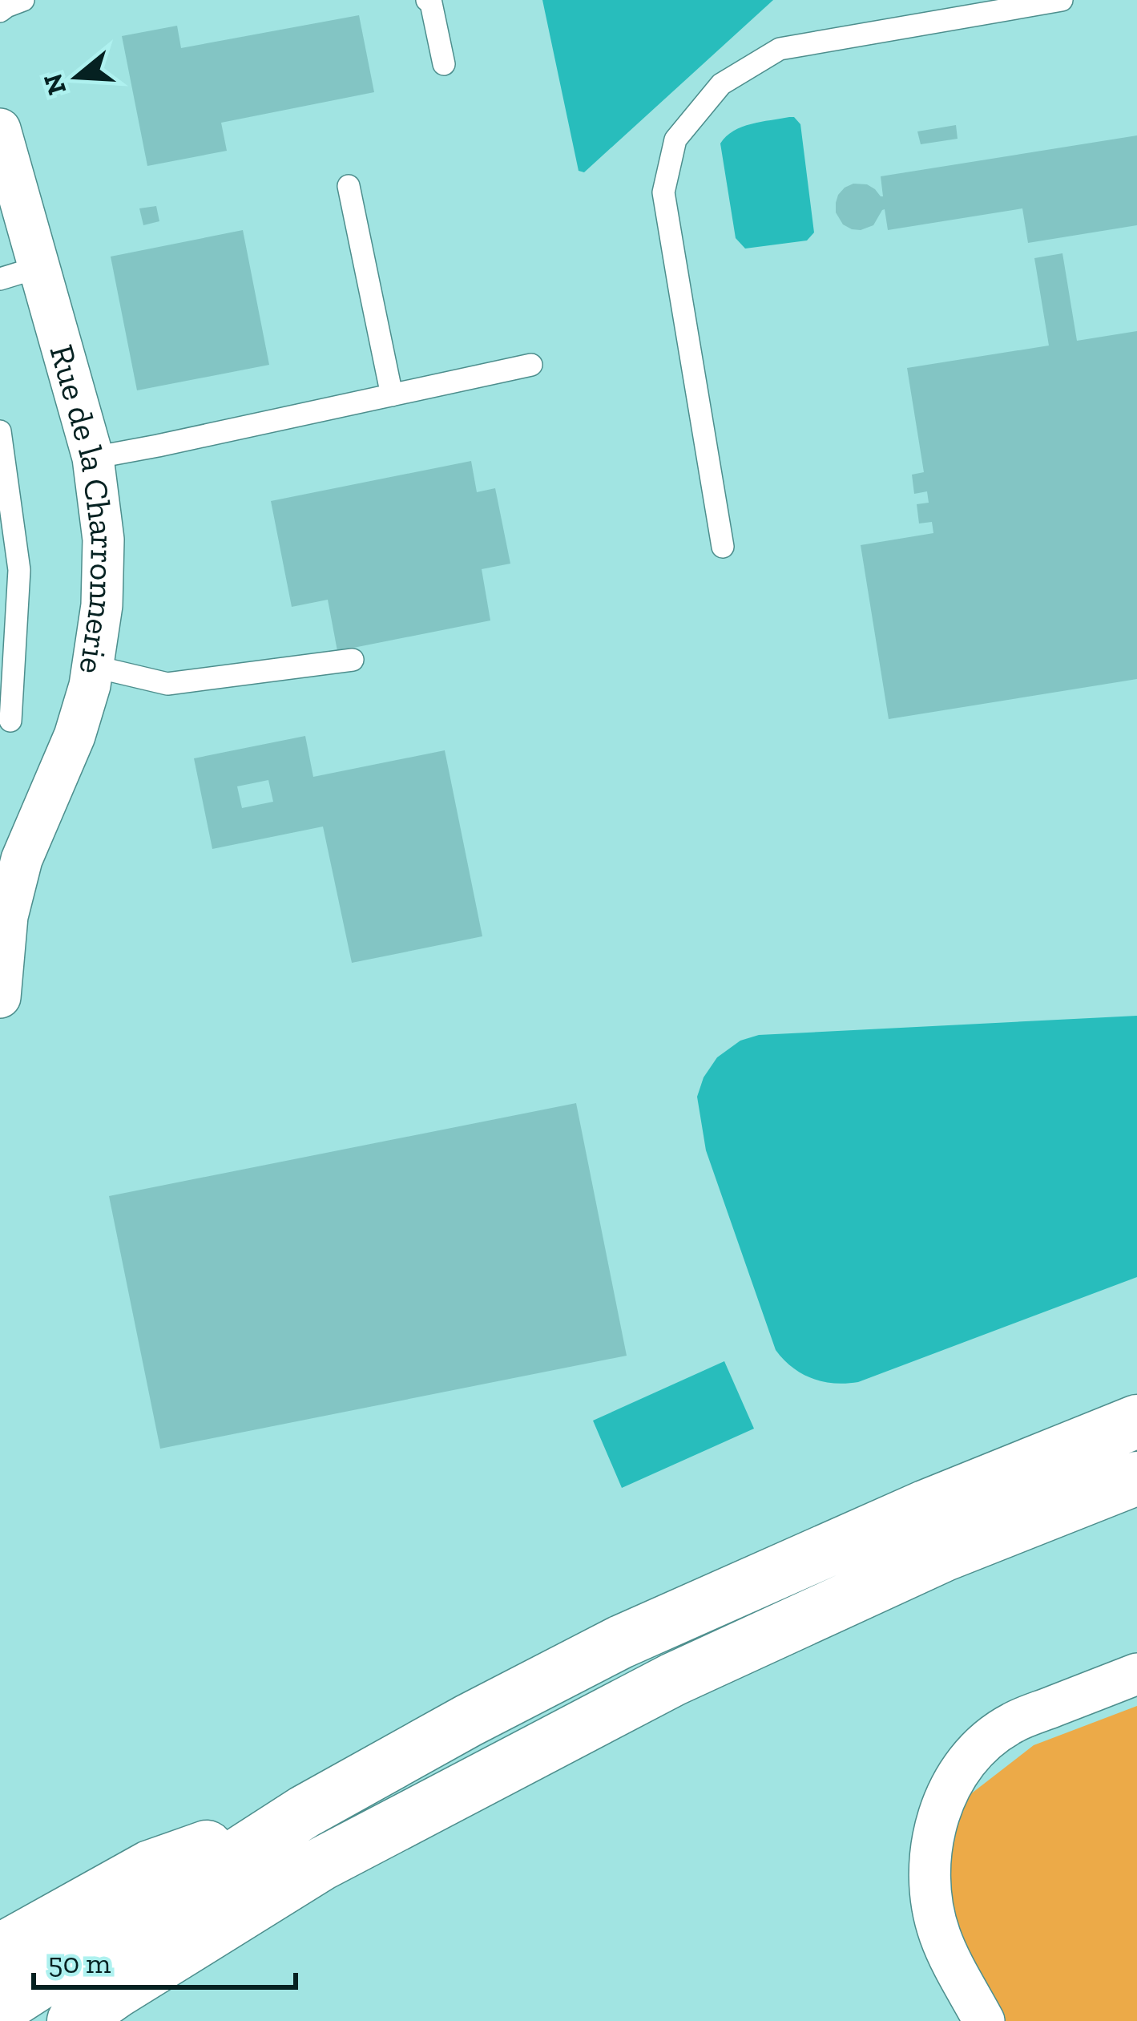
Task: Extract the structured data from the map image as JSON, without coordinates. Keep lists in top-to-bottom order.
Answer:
{
  "streets": {
    "street": ["Rue de la Charronnerie"]
  },
  "scale_bar": "50 m",
  "north": "left"
}
